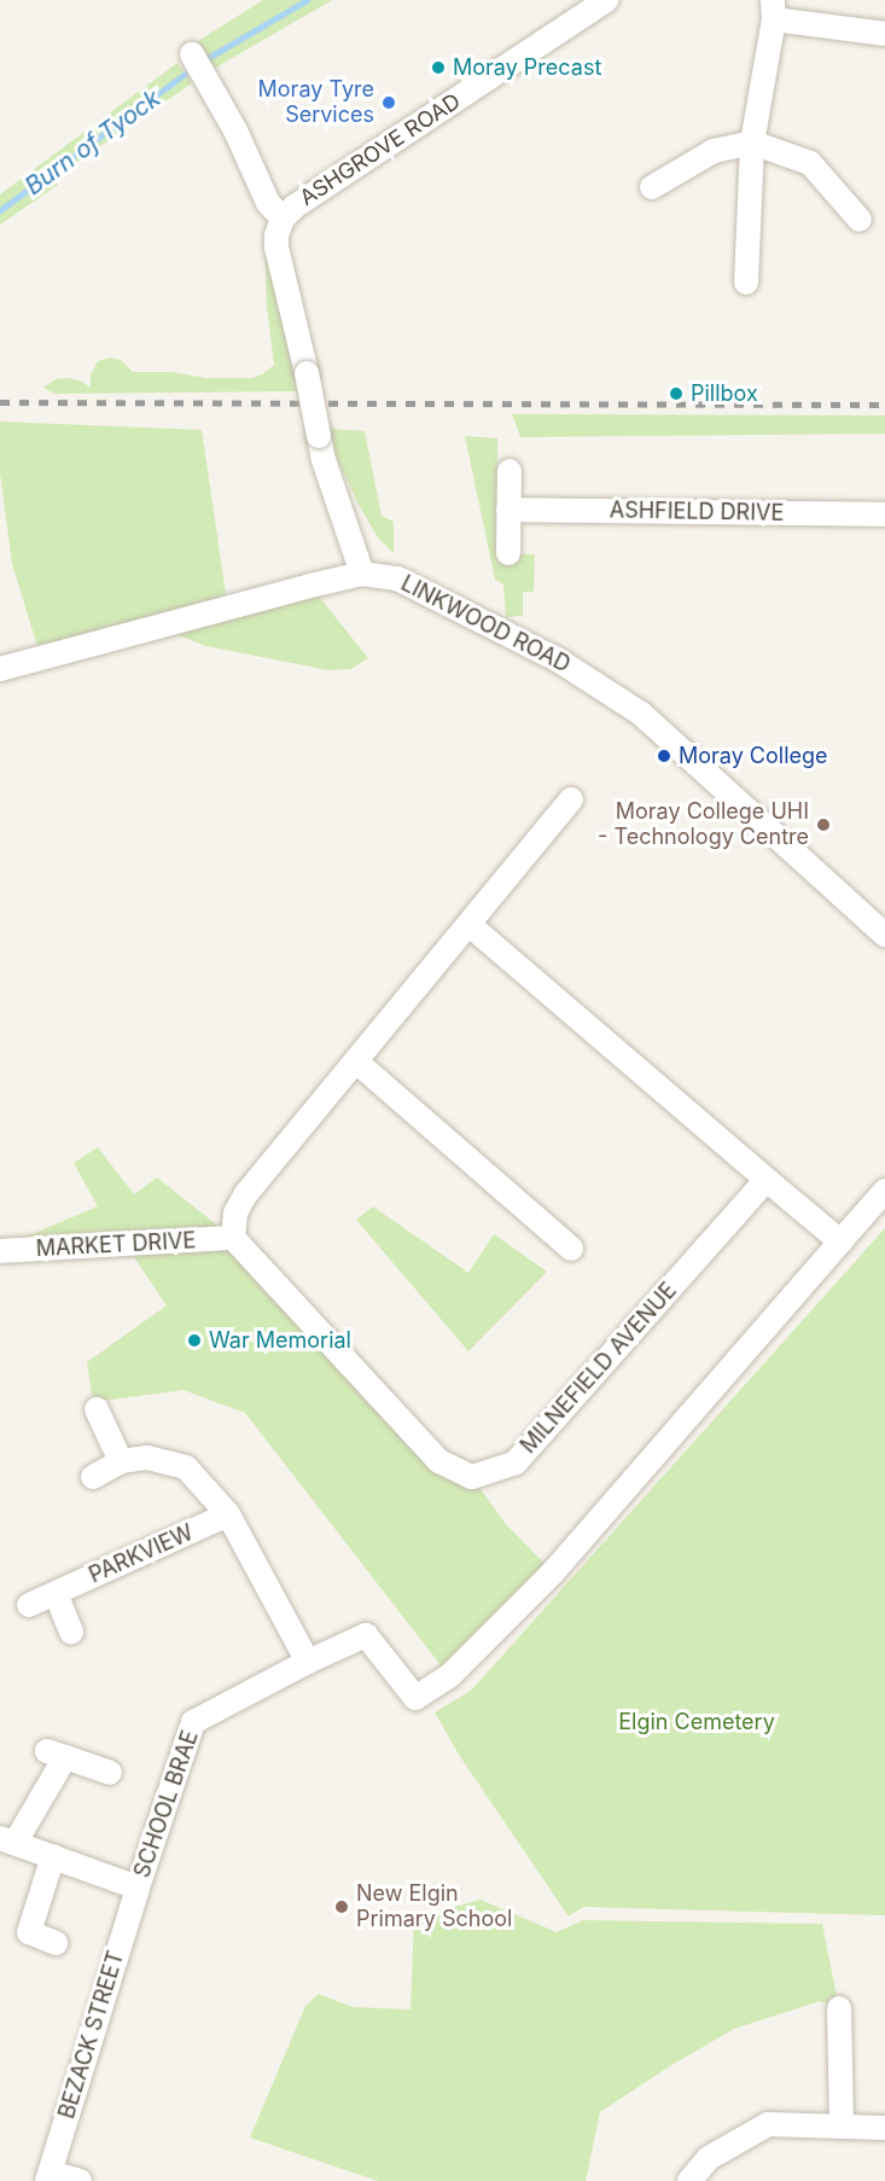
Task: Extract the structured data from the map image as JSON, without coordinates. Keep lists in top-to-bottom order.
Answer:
{
  "streets": {
    "street": [
      "ASHGROVE ROAD",
      "ASHFIELD DRIVE",
      "LINKWOOD ROAD",
      "MARKET DRIVE",
      "MILNEFIELD AVENUE",
      "PARKVIEW",
      "SCHOOL BRAE",
      "BEZACK STREET"
    ]
  },
  "crossings": [
    ["ASHGROVE ROAD", "LINKWOOD ROAD"],
    ["MARKET DRIVE", "MILNEFIELD AVENUE"],
    ["SCHOOL BRAE", "BEZACK STREET"]
  ],
  "water": ["Burn of Tyock"],
  "parks": ["Elgin Cemetery"],
  "places": [
    "Moray Precast",
    "Moray Tyre Services",
    "Pillbox",
    "Moray College",
    "Moray College UHI - Technology Centre",
    "War Memorial",
    "New Elgin Primary School"
  ]
}
